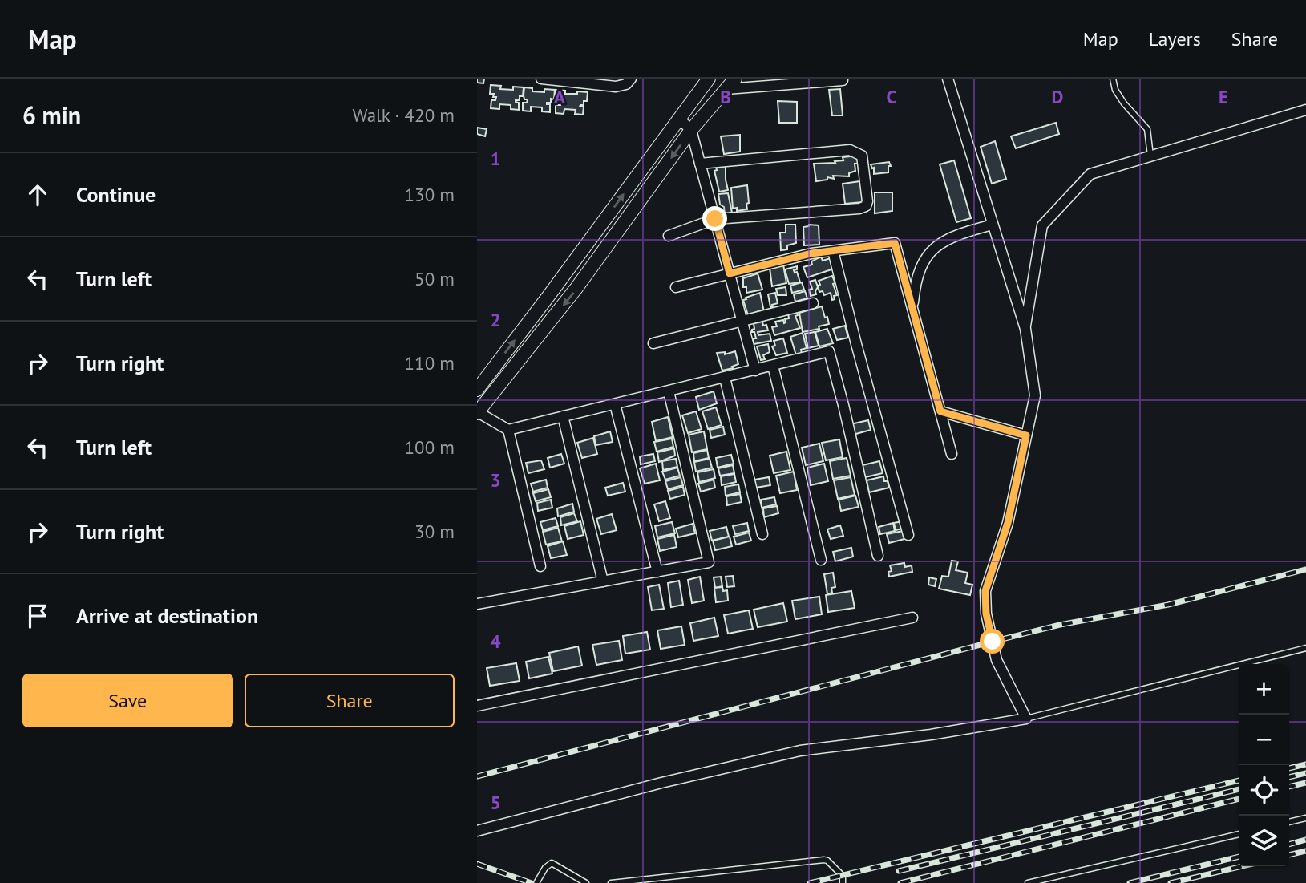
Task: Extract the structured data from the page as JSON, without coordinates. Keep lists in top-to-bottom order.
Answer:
{
  "page": {
    "header": "Map",
    "nav": ["Map", "Layers", "Share"],
    "heading": ["6 min", "Walk · 420 m"],
    "list": [
      ["Continue", "130 m"],
      ["Turn left", "50 m"],
      ["Turn right", "110 m"],
      ["Turn left", "100 m"],
      ["Turn right", "30 m"],
      "Arrive at destination"
    ],
    "buttons": ["Save", "Share"],
    "map_buttons": ["+", "−"]
  },
  "grid": {
    "columns": [
      "A",
      "B",
      "C",
      "D",
      "E"
    ],
    "rows": [
      "1",
      "2",
      "3",
      "4",
      "5"
    ]
  }
}
